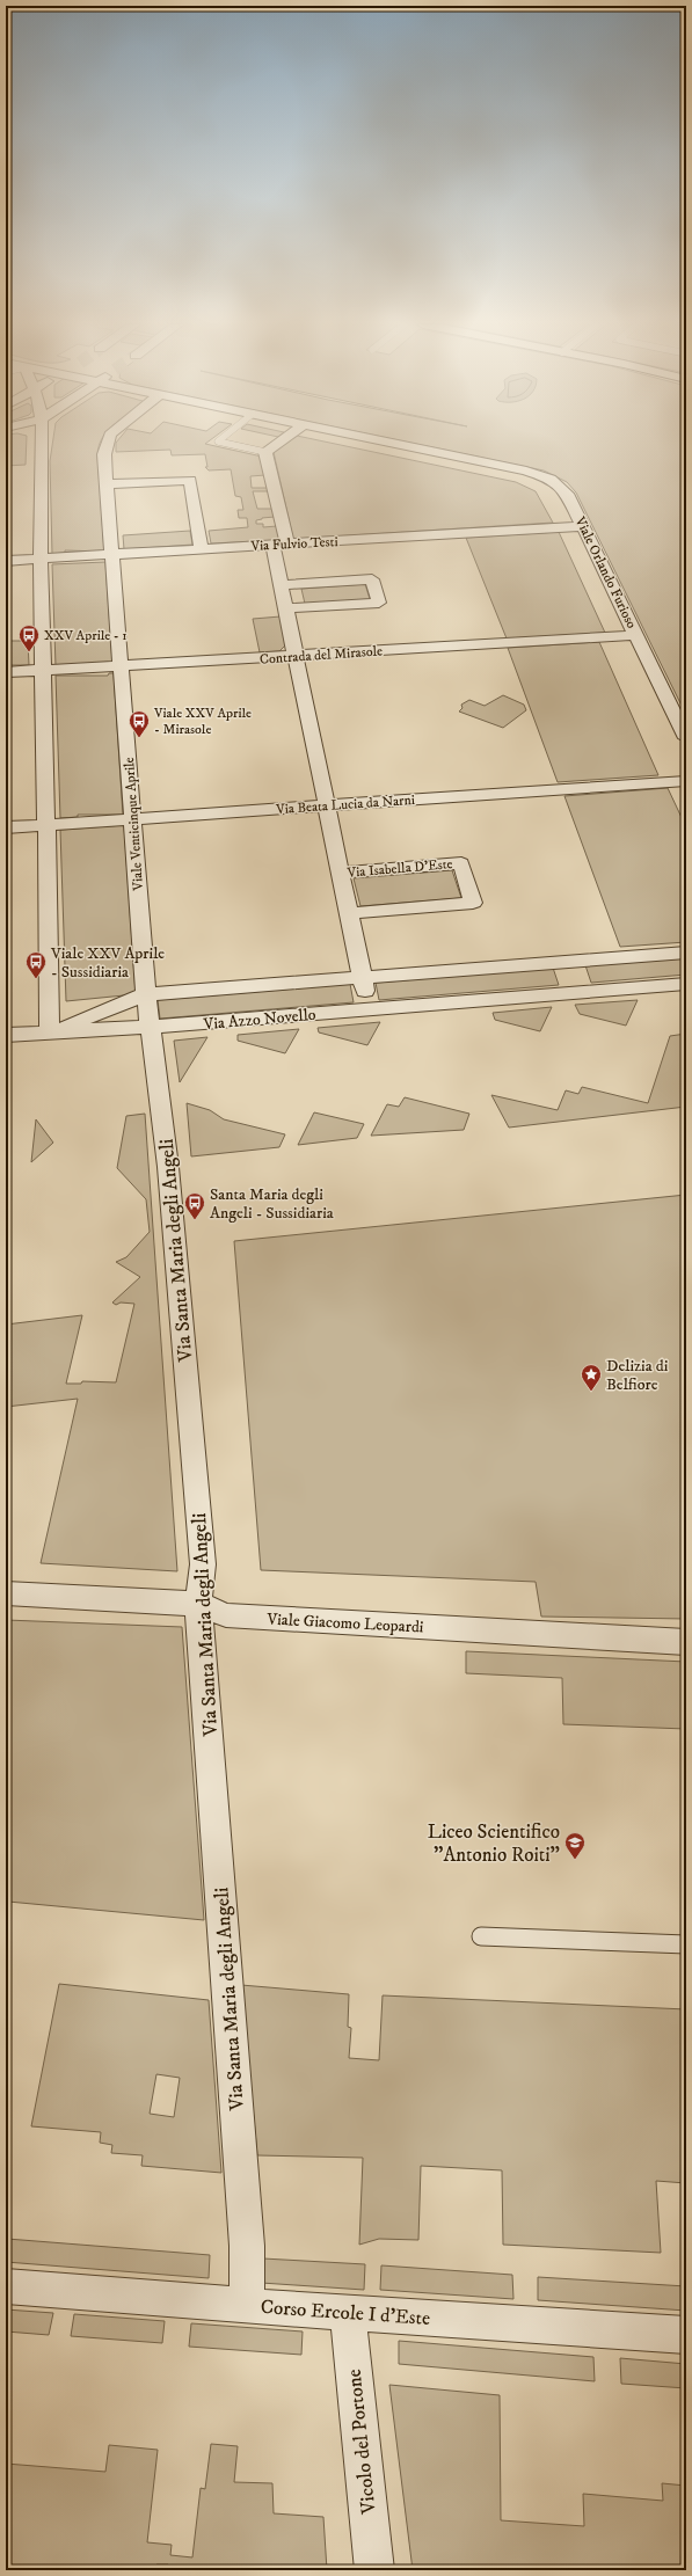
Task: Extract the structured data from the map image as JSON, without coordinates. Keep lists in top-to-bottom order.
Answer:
{
  "streets": {
    "street": [
      "Via Fulvio Testi",
      "Viale Orlando Furioso",
      "Contrada del Mirasole",
      "Via Beata Lucia da Narni",
      "Viale Venticinque Aprile",
      "Via Isabella D'Este",
      "Via Azzo Novello",
      "Via Santa Maria degli Angeli",
      "Viale Giacomo Leopardi",
      "Corso Ercole I d'Este",
      "Vicolo del Portone"
    ]
  },
  "crossings": [
    ["Via Fulvio Testi", "Viale Orlando Furioso"],
    ["Via Fulvio Testi", "Viale Venticinque Aprile"],
    ["Via Fulvio Testi", "Via Isabella D'Este"],
    ["Viale Orlando Furioso", "Contrada del Mirasole"],
    ["Contrada del Mirasole", "Viale Venticinque Aprile"],
    ["Contrada del Mirasole", "Via Isabella D'Este"],
    ["Via Beata Lucia da Narni", "Viale Venticinque Aprile"],
    ["Via Beata Lucia da Narni", "Via Isabella D'Este"],
    ["Viale Venticinque Aprile", "Via Azzo Novello"],
    ["Viale Venticinque Aprile", "Via Santa Maria degli Angeli"],
    ["Via Isabella D'Este", "Via Azzo Novello"],
    ["Via Azzo Novello", "Via Santa Maria degli Angeli"],
    ["Via Santa Maria degli Angeli", "Viale Giacomo Leopardi"],
    ["Via Santa Maria degli Angeli", "Corso Ercole I d'Este"],
    ["Corso Ercole I d'Este", "Vicolo del Portone"]
  ],
  "places": {
    "bus stop": [
      "XXV Aprile - 1",
      "Viale XXV Aprile - Mirasole",
      "Viale XXV Aprile - Sussidiaria",
      "Santa Maria degli Angeli - Sussidiaria"
    ],
    "place": ["Delizia di Belfiore"],
    "school or university": ["Liceo Scientifico \"Antonio Roiti\""]
  }
}
